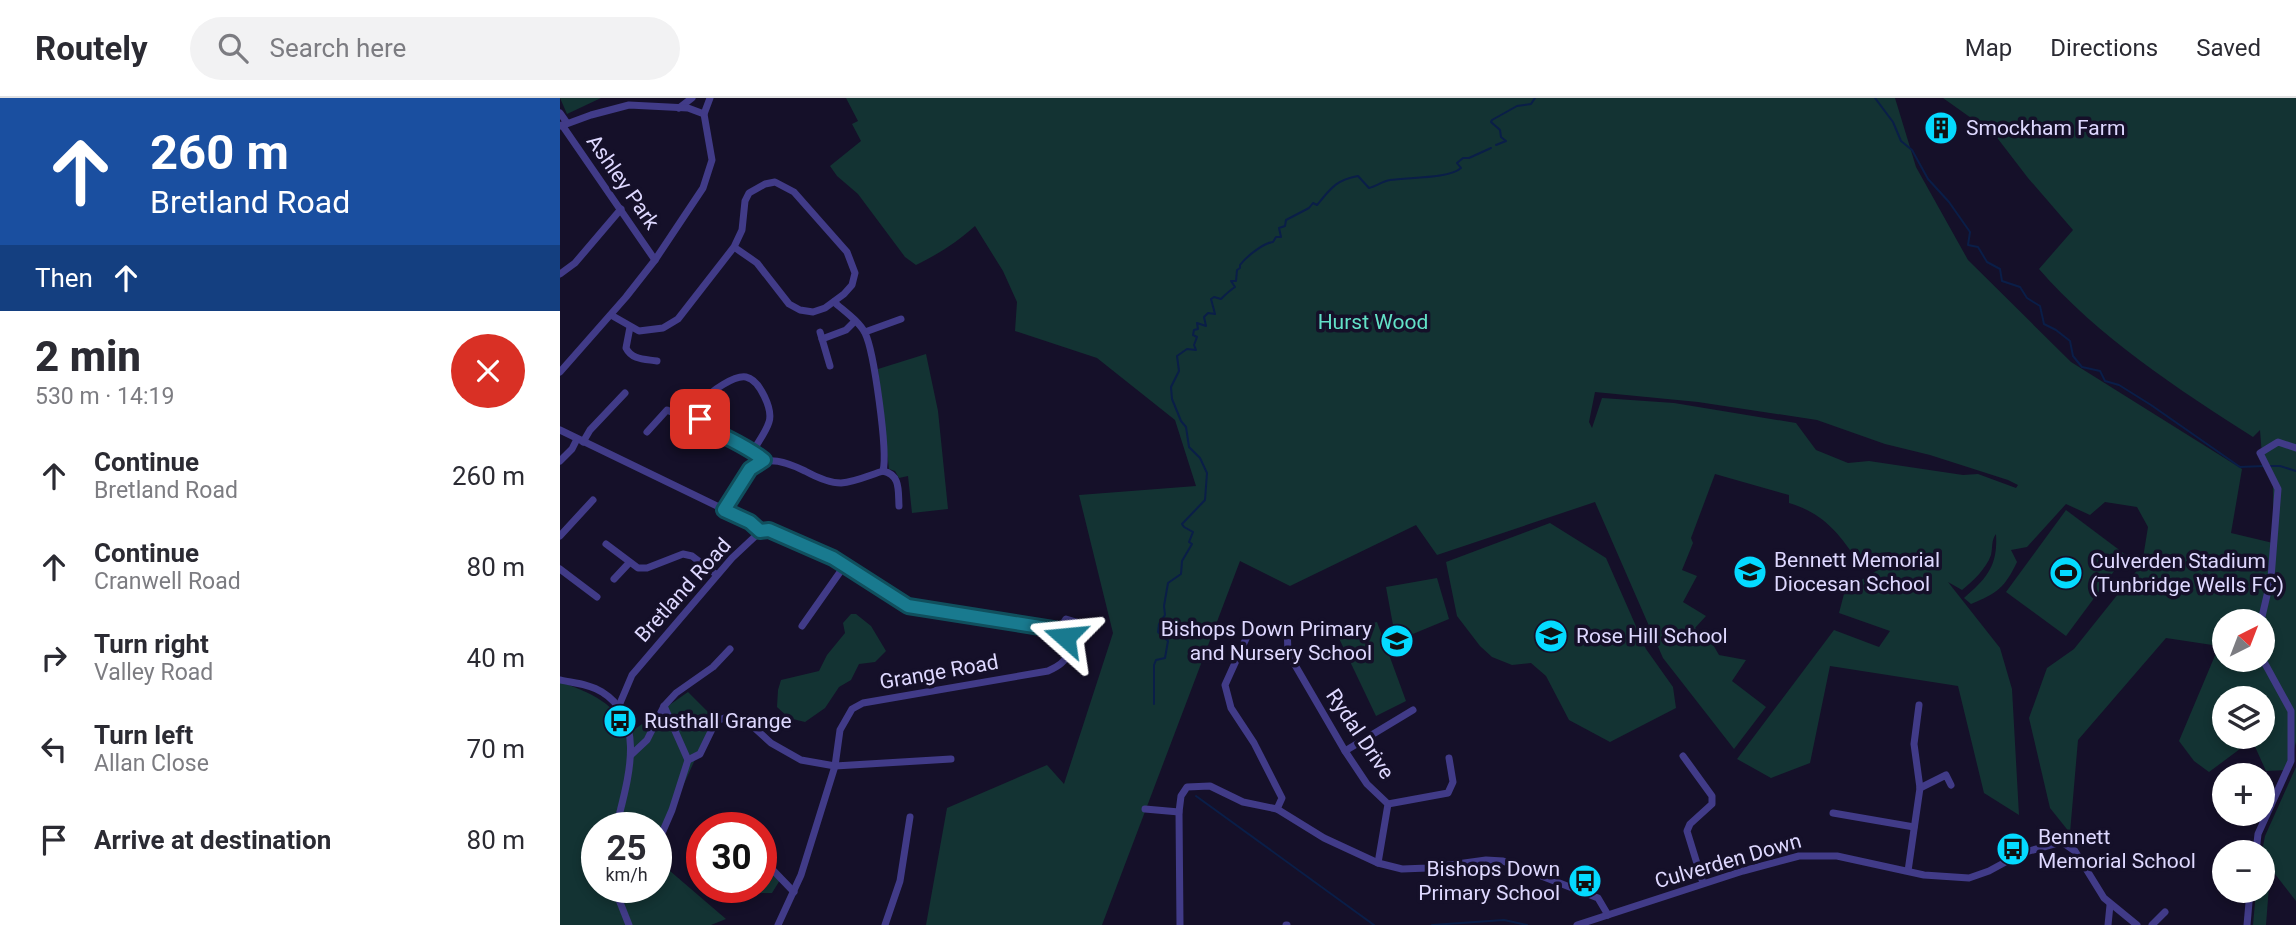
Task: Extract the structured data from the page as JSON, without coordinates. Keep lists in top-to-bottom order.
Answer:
{
  "streets": {
    "street": [
      "Ashley Park",
      "Bretland Road",
      "Grange Road",
      "Rydal Drive",
      "Culverden Down"
    ]
  },
  "crossings": [
    ["Bretland Road", "Grange Road"]
  ],
  "parks": ["Hurst Wood"],
  "places": {
    "building": ["Smockham Farm"],
    "school or university": ["Bennett Memorial Diocesan School", "Rose Hill School", "Bishops Down Primary and Nursery School"],
    "sports": ["Culverden Stadium (Tunbridge Wells FC)"],
    "bus stop": ["Rusthall Grange", "Bennett Memorial School", "Bishops Down Primary School"]
  },
  "north": "top right",
  "page": {
    "header": "Routely",
    "search": "Search here",
    "nav": ["Map", "Directions", "Saved"],
    "turn": ["260 m", "Bretland Road"],
    "then": "Then",
    "heading": ["2 min", "530 m · 14:19"],
    "list": [
      {
        "name": "Continue",
        "note": "Bretland Road",
        "value": "260 m"
      },
      {
        "name": "Continue",
        "note": "Cranwell Road",
        "value": "80 m"
      },
      {
        "name": "Turn right",
        "note": "Valley Road",
        "value": "40 m"
      },
      {
        "name": "Turn left",
        "note": "Allan Close",
        "value": "70 m"
      },
      {
        "name": "Arrive at destination",
        "value": "80 m"
      }
    ],
    "map_buttons": ["+", "−"],
    "speed": "25 km/h",
    "limit": "30"
  }
}
